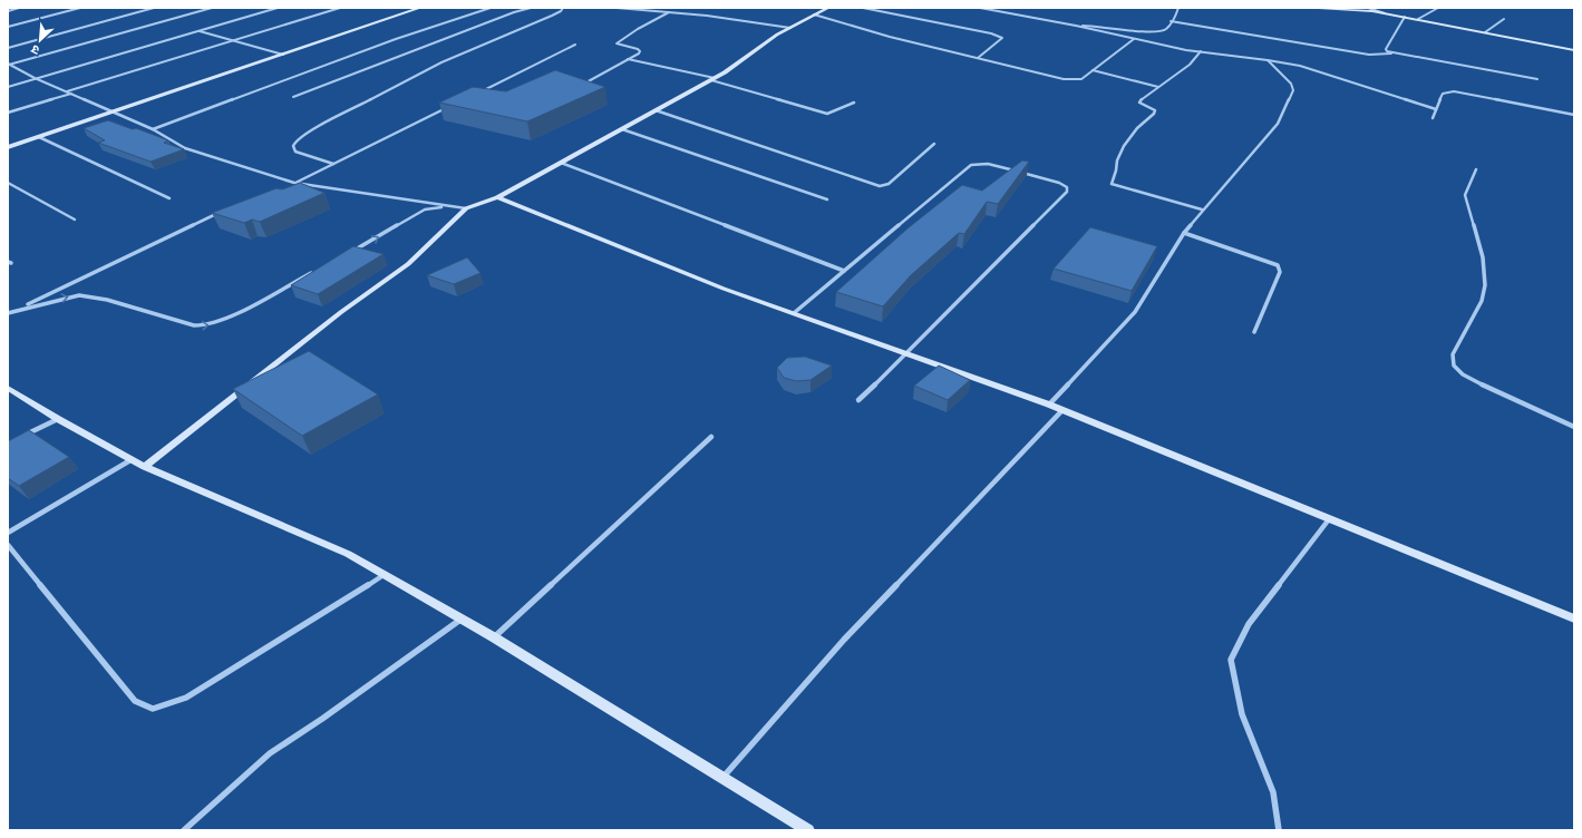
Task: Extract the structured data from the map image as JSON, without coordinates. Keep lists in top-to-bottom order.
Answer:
{
  "north": "bottom left"
}
